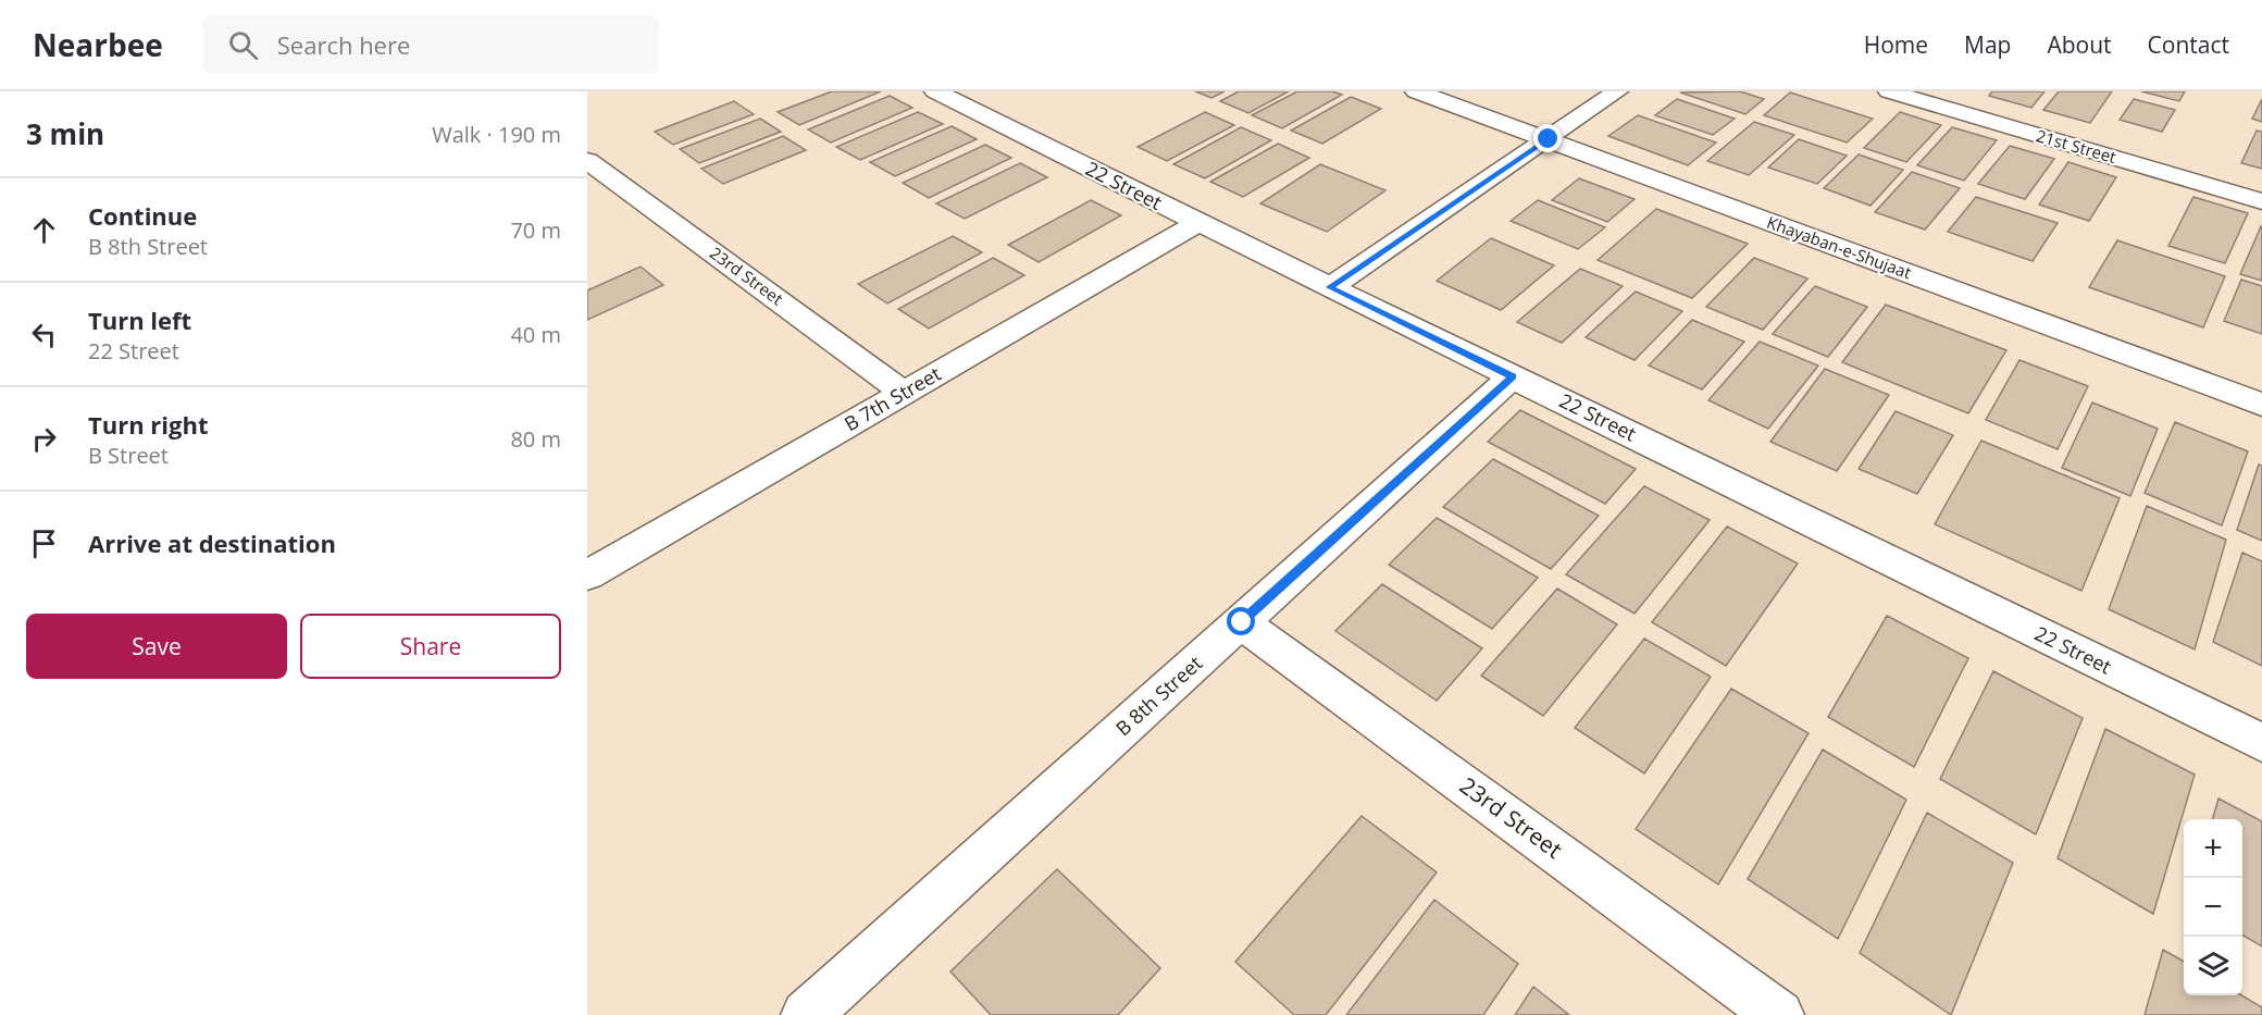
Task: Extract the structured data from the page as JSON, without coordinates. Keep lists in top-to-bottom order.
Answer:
{
  "streets": {
    "street": [
      "21st Street",
      "22 Street",
      "Khayaban-e-Shujaat",
      "23rd Street",
      "B 7th Street",
      "B 8th Street"
    ]
  },
  "crossings": [
    ["22 Street", "B 7th Street"],
    ["22 Street", "B 8th Street"],
    ["23rd Street", "B 7th Street"],
    ["23rd Street", "B 8th Street"]
  ],
  "page": {
    "header": "Nearbee",
    "search": "Search here",
    "nav": [
      "Home",
      "Map",
      "About",
      "Contact"
    ],
    "heading": ["3 min", "Walk · 190 m"],
    "list": [
      ["Continue", "B 8th Street", "70 m"],
      ["Turn left", "22 Street", "40 m"],
      ["Turn right", "B Street", "80 m"],
      "Arrive at destination"
    ],
    "buttons": ["Save", "Share"],
    "map_buttons": ["+", "−"]
  }
}
